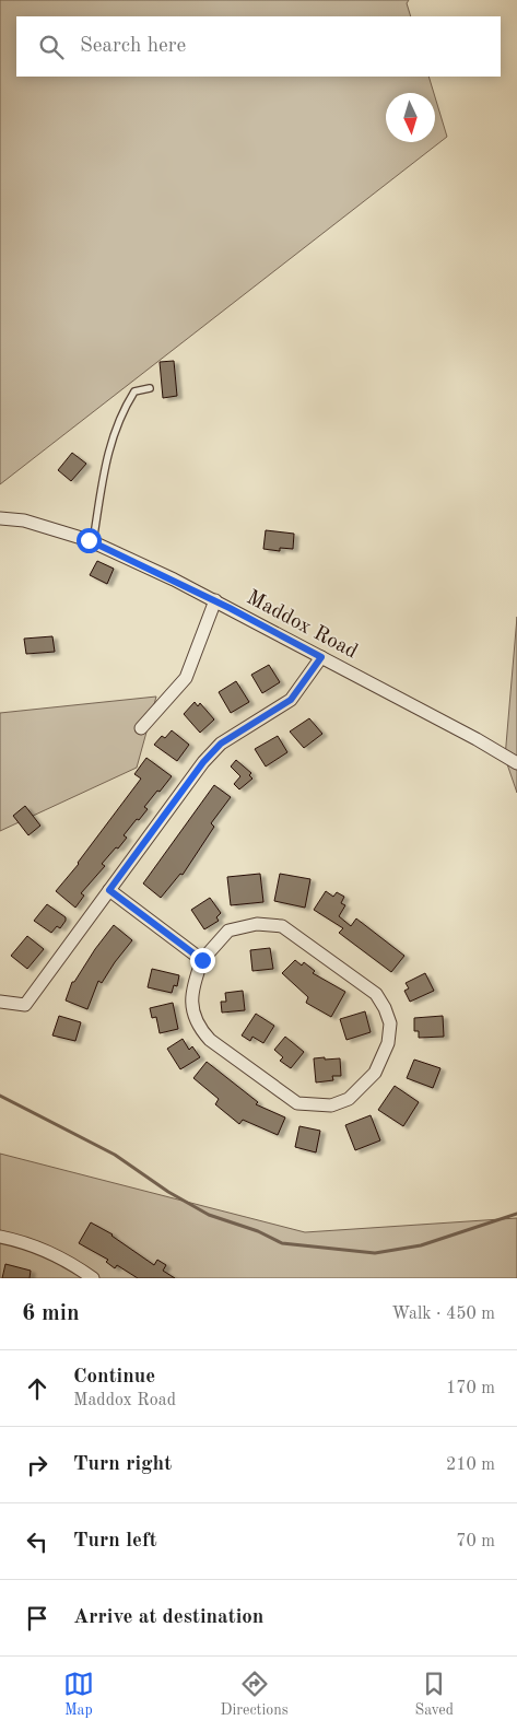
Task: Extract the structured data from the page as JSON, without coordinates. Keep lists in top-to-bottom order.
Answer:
{
  "streets": {
    "street": ["Maddox Road"]
  },
  "north": "bottom",
  "page": {
    "search": "Search here",
    "heading": ["6 min", "Walk · 450 m"],
    "list": [
      ["Continue", "Maddox Road", "170 m"],
      ["Turn right", "210 m"],
      ["Turn left", "70 m"],
      "Arrive at destination"
    ],
    "nav": ["Map", "Directions", "Saved"]
  }
}
